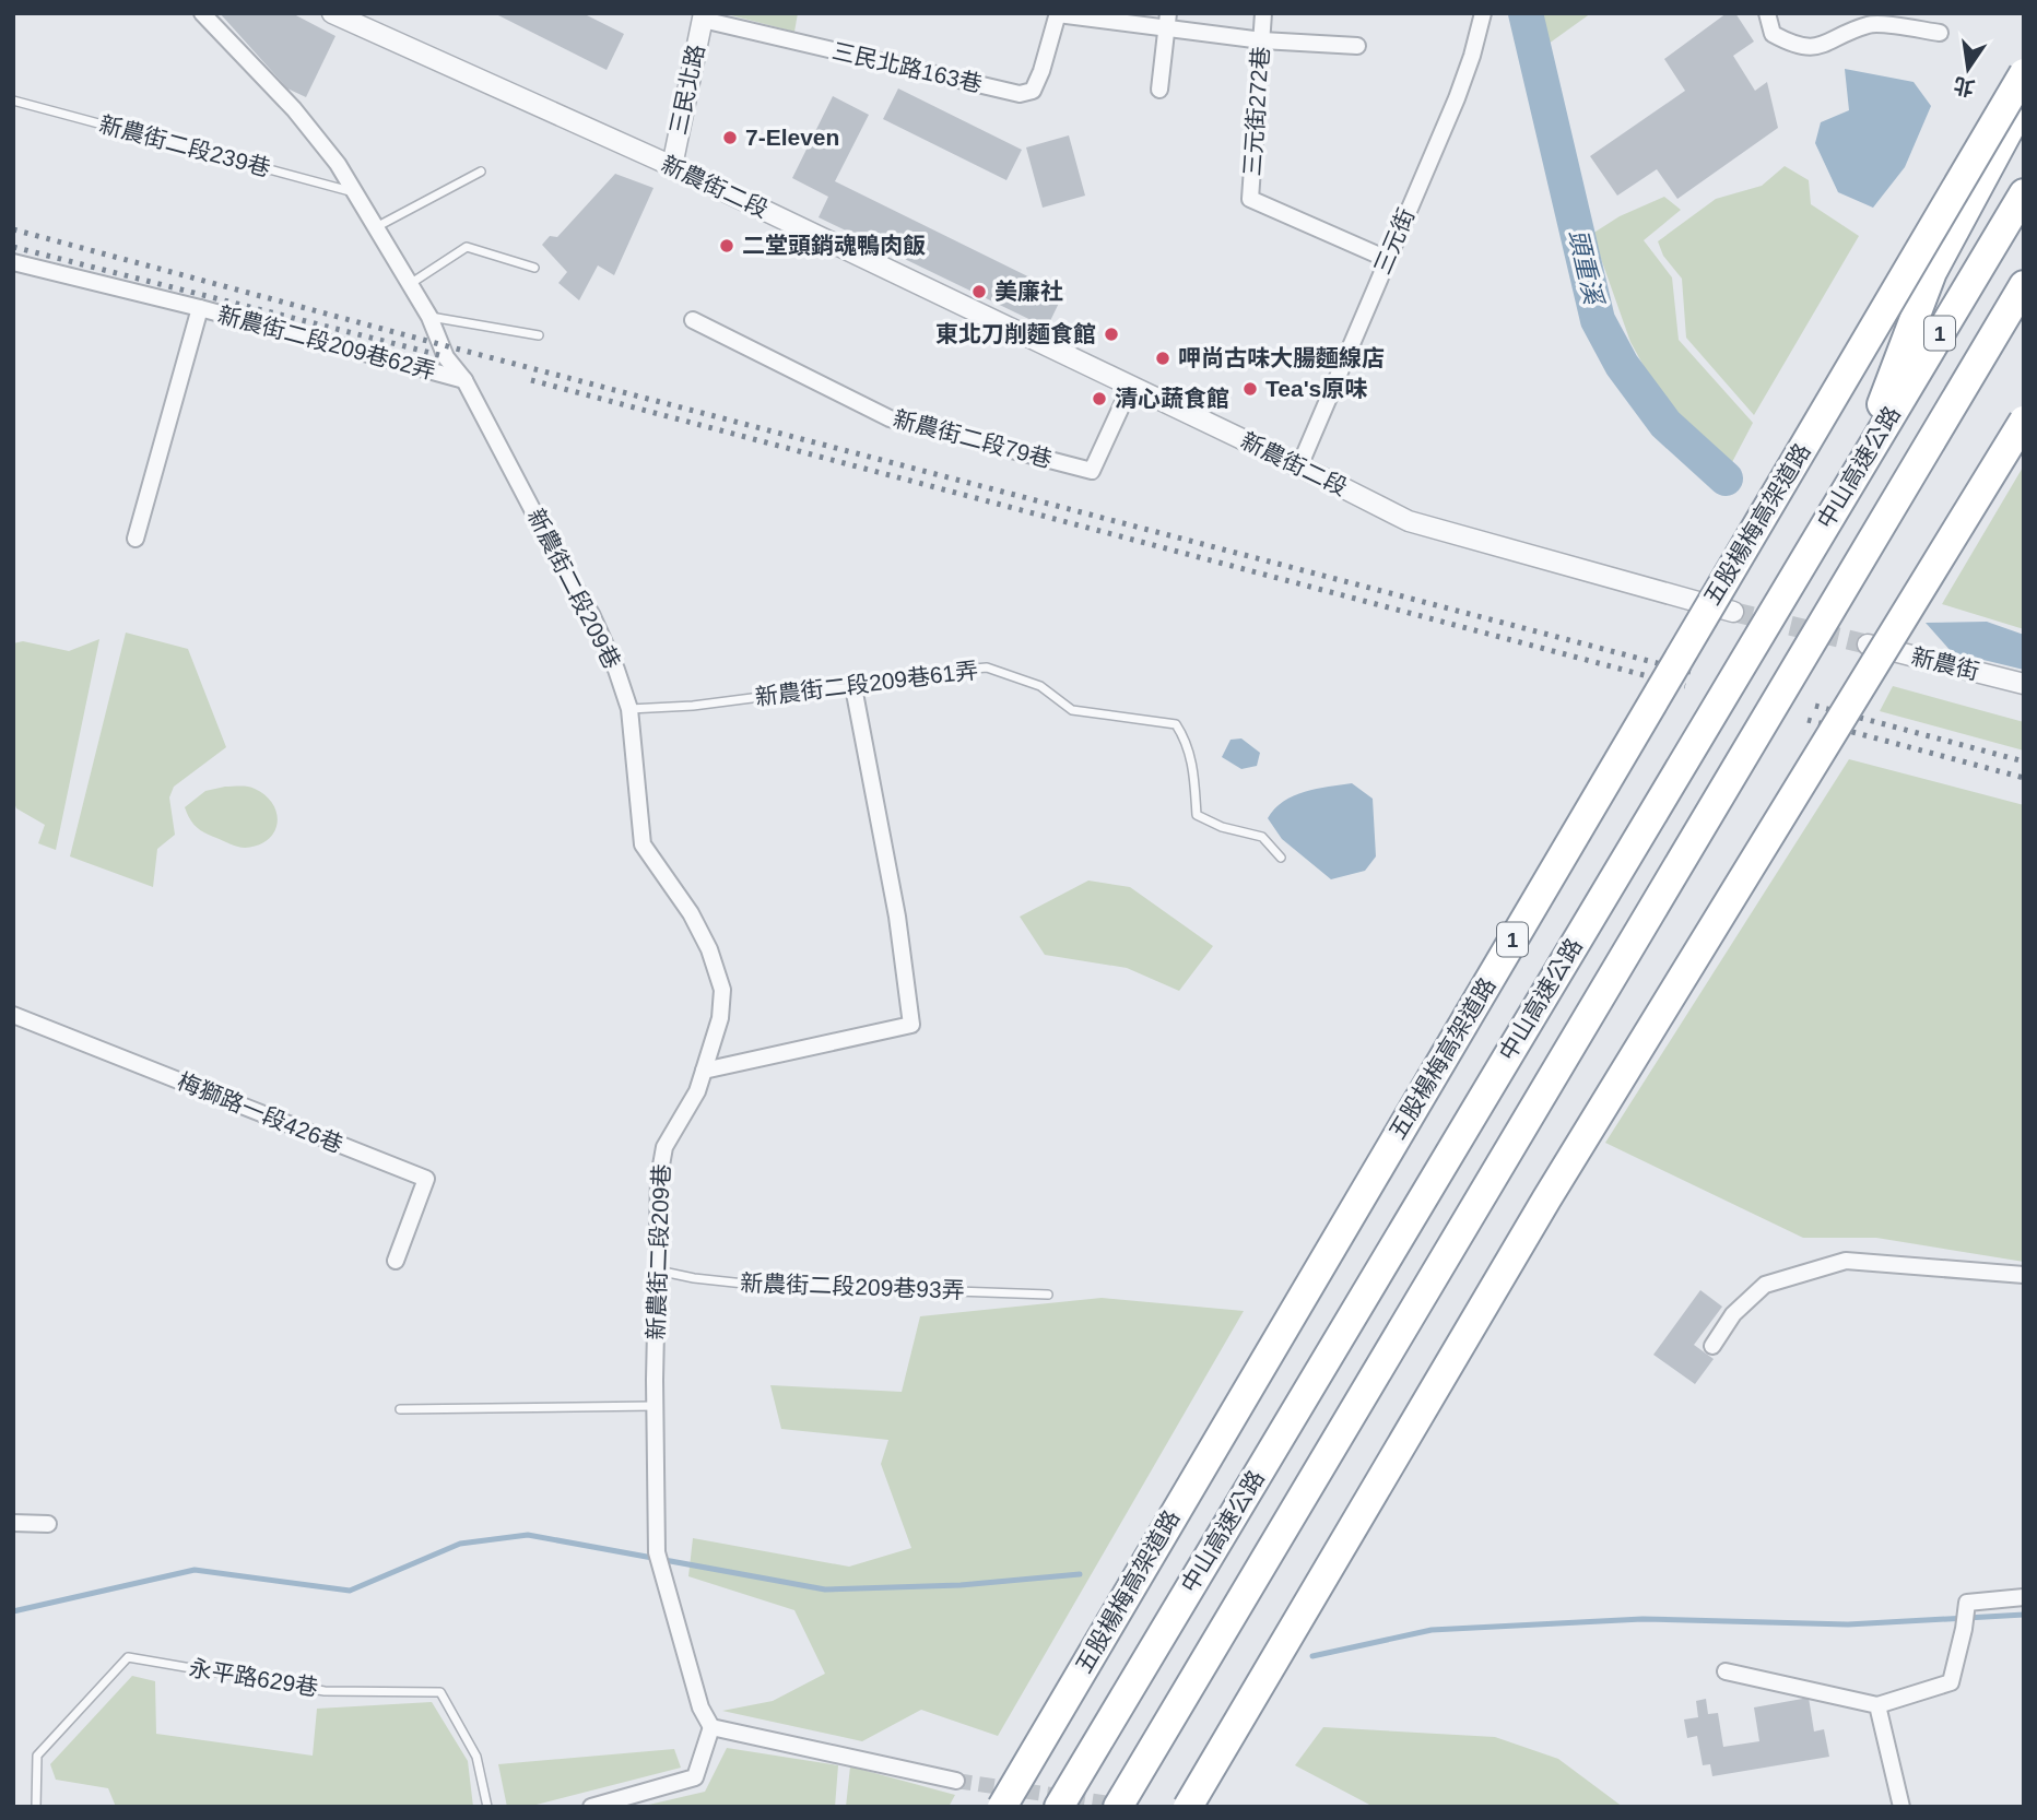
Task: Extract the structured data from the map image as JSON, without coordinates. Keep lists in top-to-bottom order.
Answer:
{
  "streets": {
    "highway": ["1", "中山高速公路", "五股楊梅高架道路"],
    "street": [
      "三民北路163巷",
      "三民北路",
      "三元街272巷",
      "新農街二段",
      "三元街",
      "新農街二段209巷62弄",
      "新農街二段79巷",
      "新農街二段209巷",
      "新農街",
      "梅獅路一段426巷"
    ],
    "lane": [
      "新農街二段239巷",
      "新農街二段209巷61弄",
      "新農街二段209巷93弄",
      "永平路629巷"
    ]
  },
  "crossings": [
    ["三民北路163巷", "三民北路"],
    ["三民北路", "新農街二段"],
    ["三元街272巷", "三元街"],
    ["新農街二段239巷", "新農街二段209巷"],
    ["新農街二段", "三元街"],
    ["新農街二段", "新農街二段79巷"],
    ["新農街二段209巷62弄", "新農街二段209巷"],
    ["新農街二段209巷", "新農街二段209巷61弄"],
    ["新農街二段209巷", "新農街二段209巷93弄"]
  ],
  "water": ["頭重溪"],
  "places": [
    "7-Eleven",
    "二堂頭銷魂鴨肉飯",
    "美廉社",
    "東北刀削麵食館",
    "呷尚古味大腸麵線店",
    "Tea's原味",
    "清心蔬食館"
  ],
  "north": "bottom"
}
